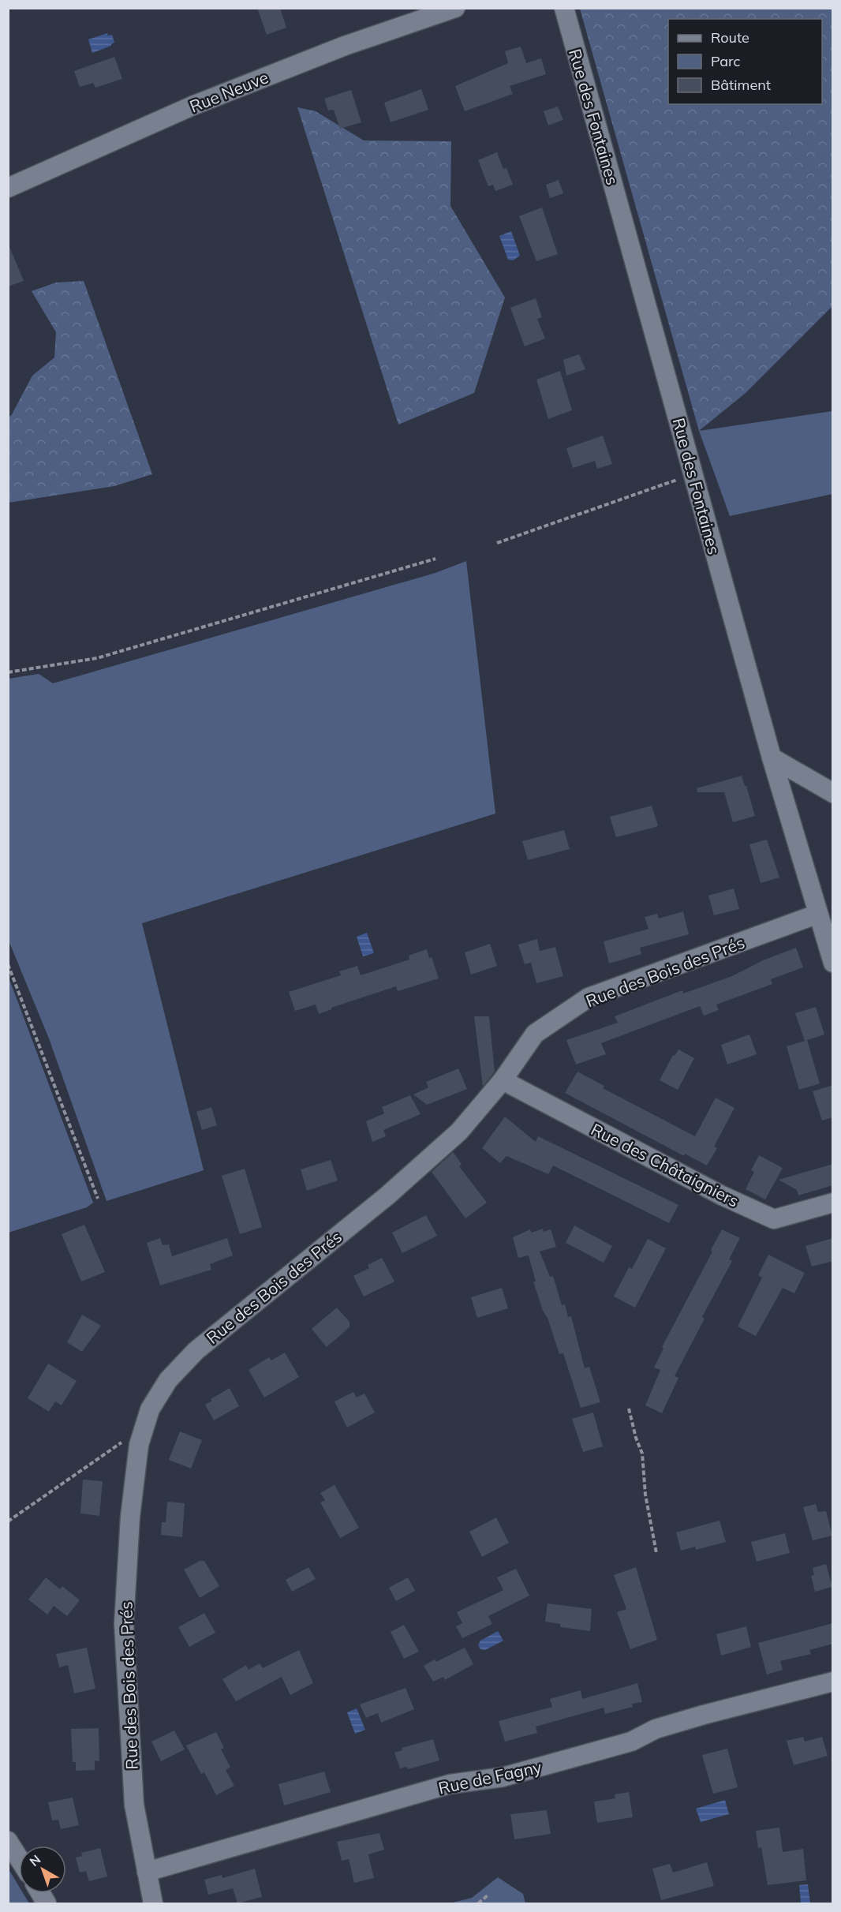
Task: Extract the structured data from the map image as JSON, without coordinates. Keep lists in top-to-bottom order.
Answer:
{
  "streets": {
    "street": [
      "Rue Neuve",
      "Rue des Fontaines",
      "Rue des Bois des Prés",
      "Rue des Châtaigniers",
      "Rue de Fagny"
    ]
  },
  "crossings": [
    ["Rue des Fontaines", "Rue des Bois des Prés"],
    ["Rue des Bois des Prés", "Rue des Châtaigniers"],
    ["Rue des Bois des Prés", "Rue de Fagny"]
  ],
  "legend": ["Route", "Parc", "Bâtiment"],
  "north": "top left"
}
